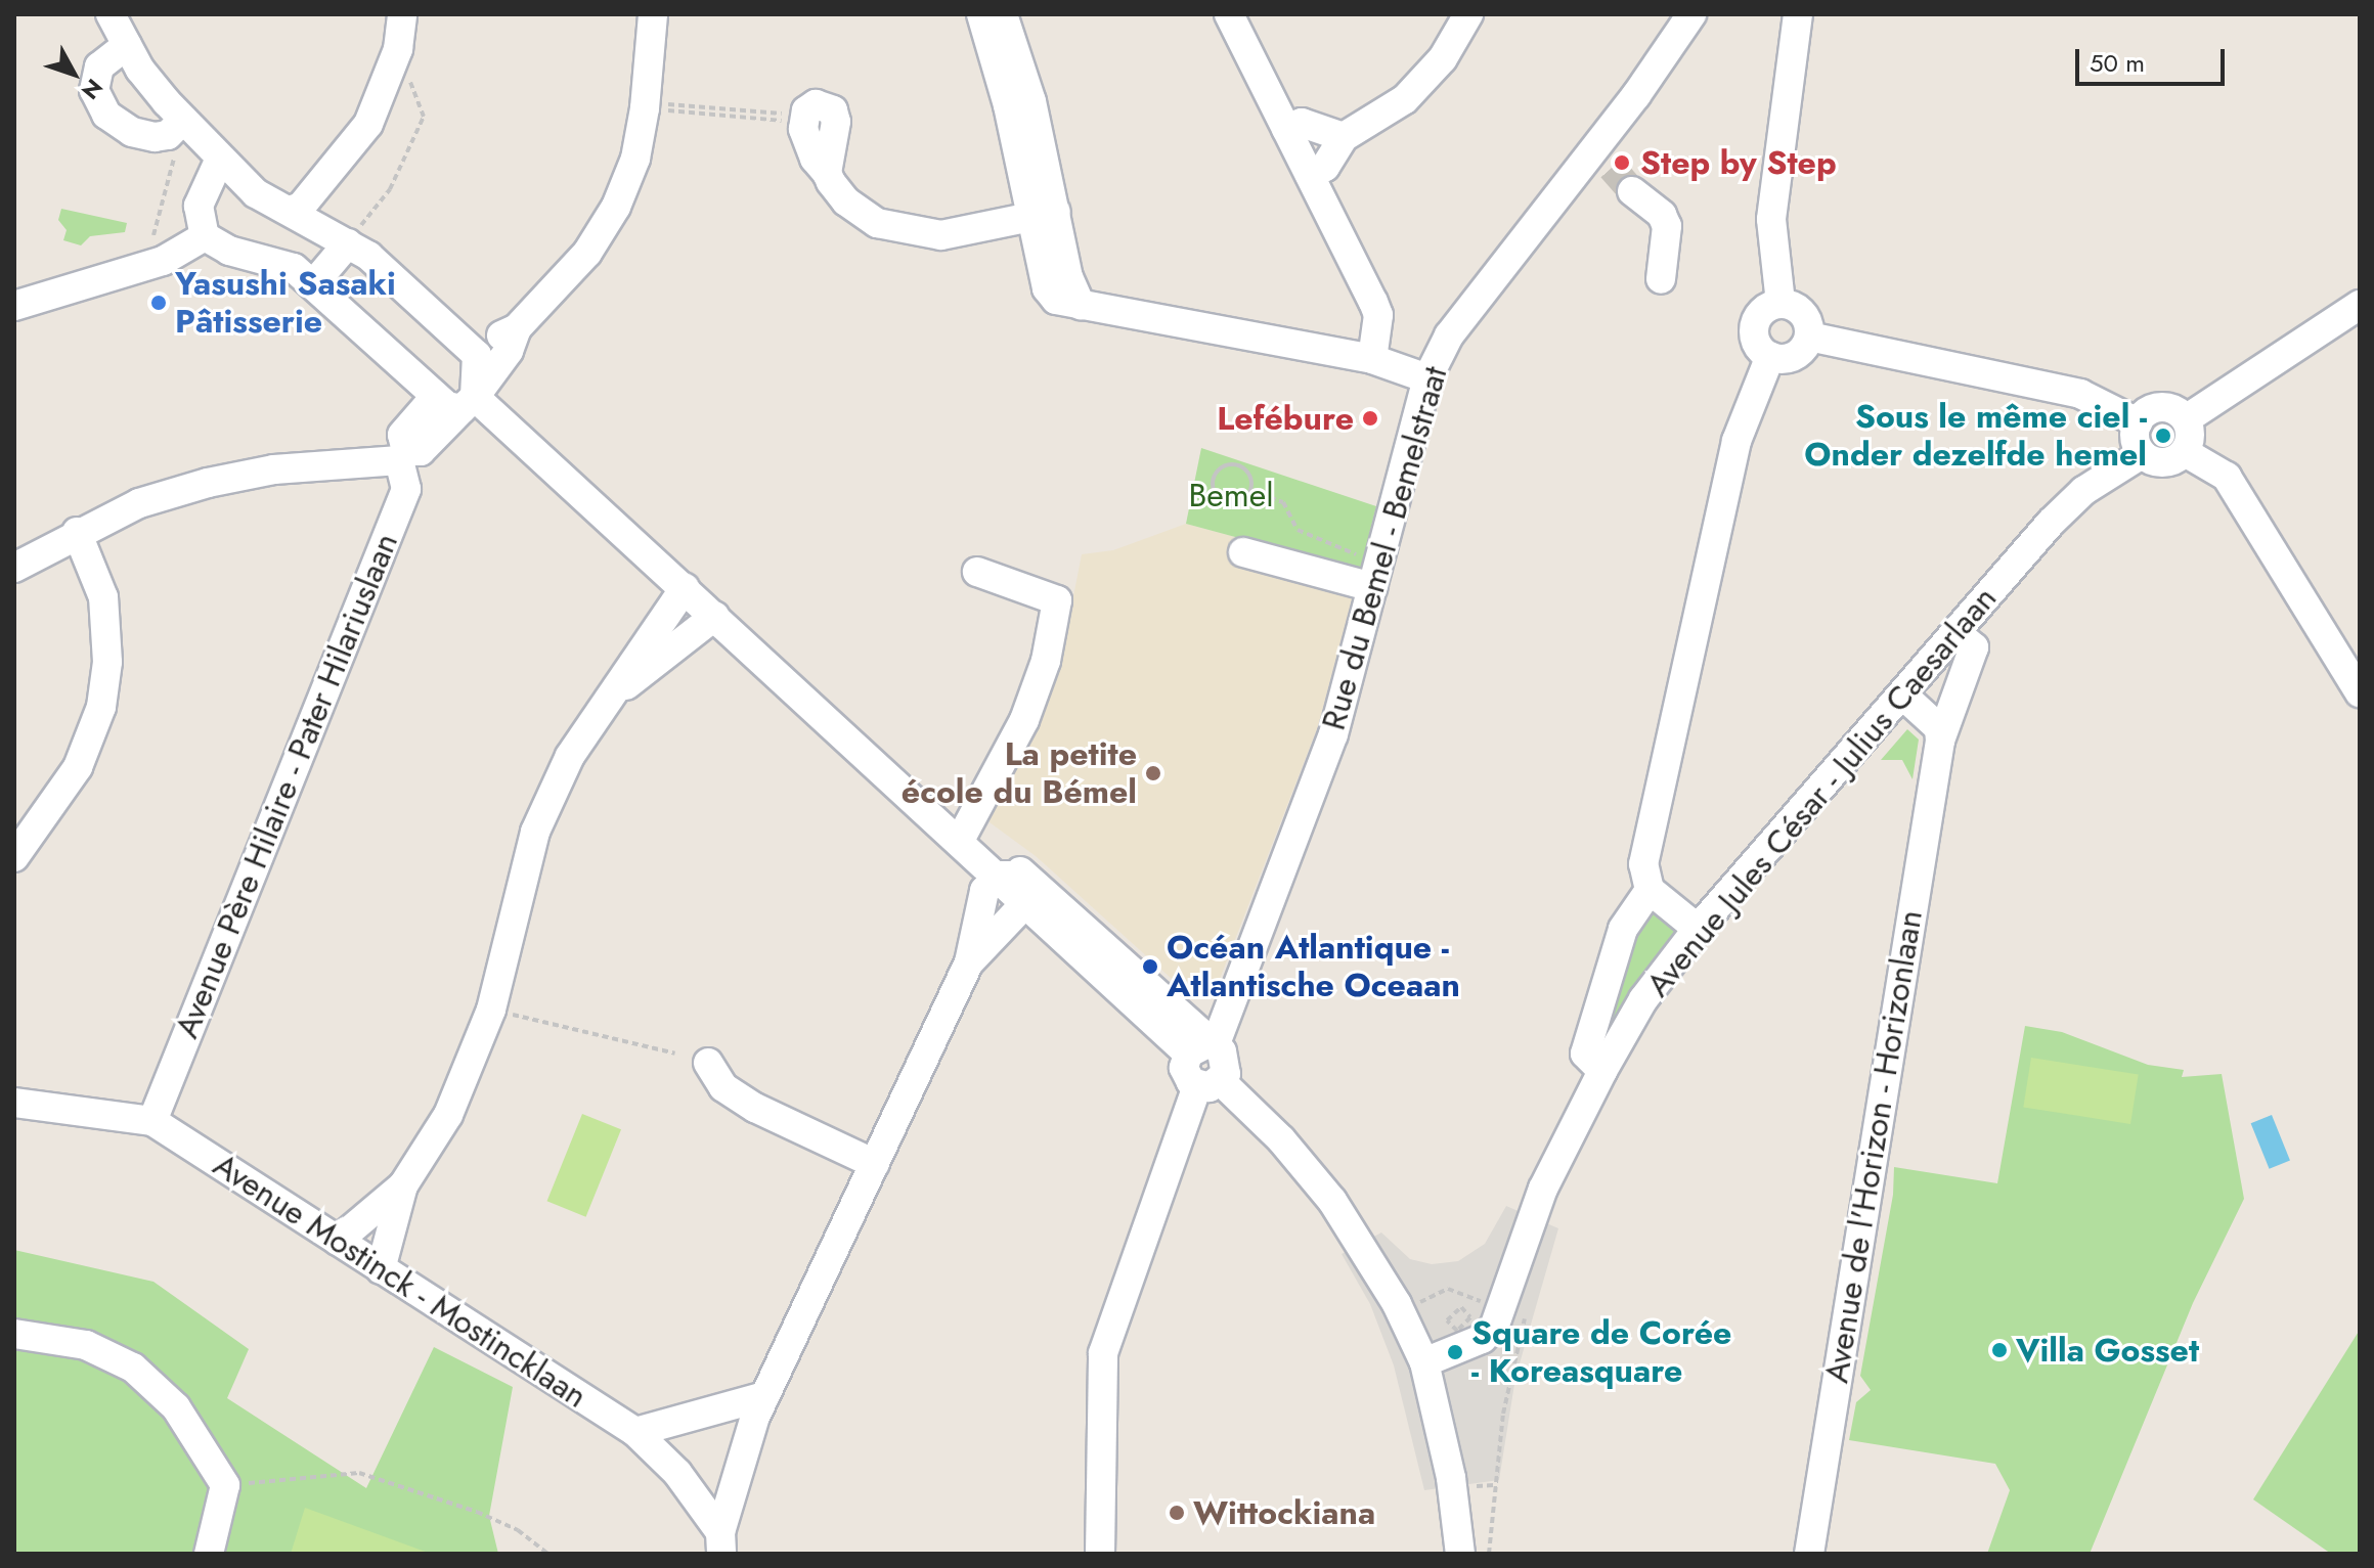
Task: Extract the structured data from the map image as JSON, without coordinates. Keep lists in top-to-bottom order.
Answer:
{
  "streets": {
    "street": [
      "Rue du Bemel - Bemelstraat",
      "Avenue Père Hilaire - Pater Hilariuslaan",
      "Avenue Jules César - Julius Caesarlaan",
      "Avenue de l'Horizon - Horizonlaan",
      "Avenue Mostinck - Mostincklaan"
    ]
  },
  "crossings": [
    ["Avenue Père Hilaire - Pater Hilariuslaan", "Avenue Mostinck - Mostincklaan"],
    ["Avenue Jules César - Julius Caesarlaan", "Avenue de l'Horizon - Horizonlaan"]
  ],
  "parks": ["Bemel"],
  "places": [
    "Step by Step",
    "Yasushi Sasaki Pâtisserie",
    "Lefébure",
    "Sous le même ciel - Onder dezelfde hemel",
    "La petite école du Bémel",
    "Océan Atlantique - Atlantische Oceaan",
    "Villa Gosset",
    "Square de Corée - Koreasquare",
    "Wittockiana"
  ],
  "scale_bar": "50 m",
  "north": "bottom right"
}
